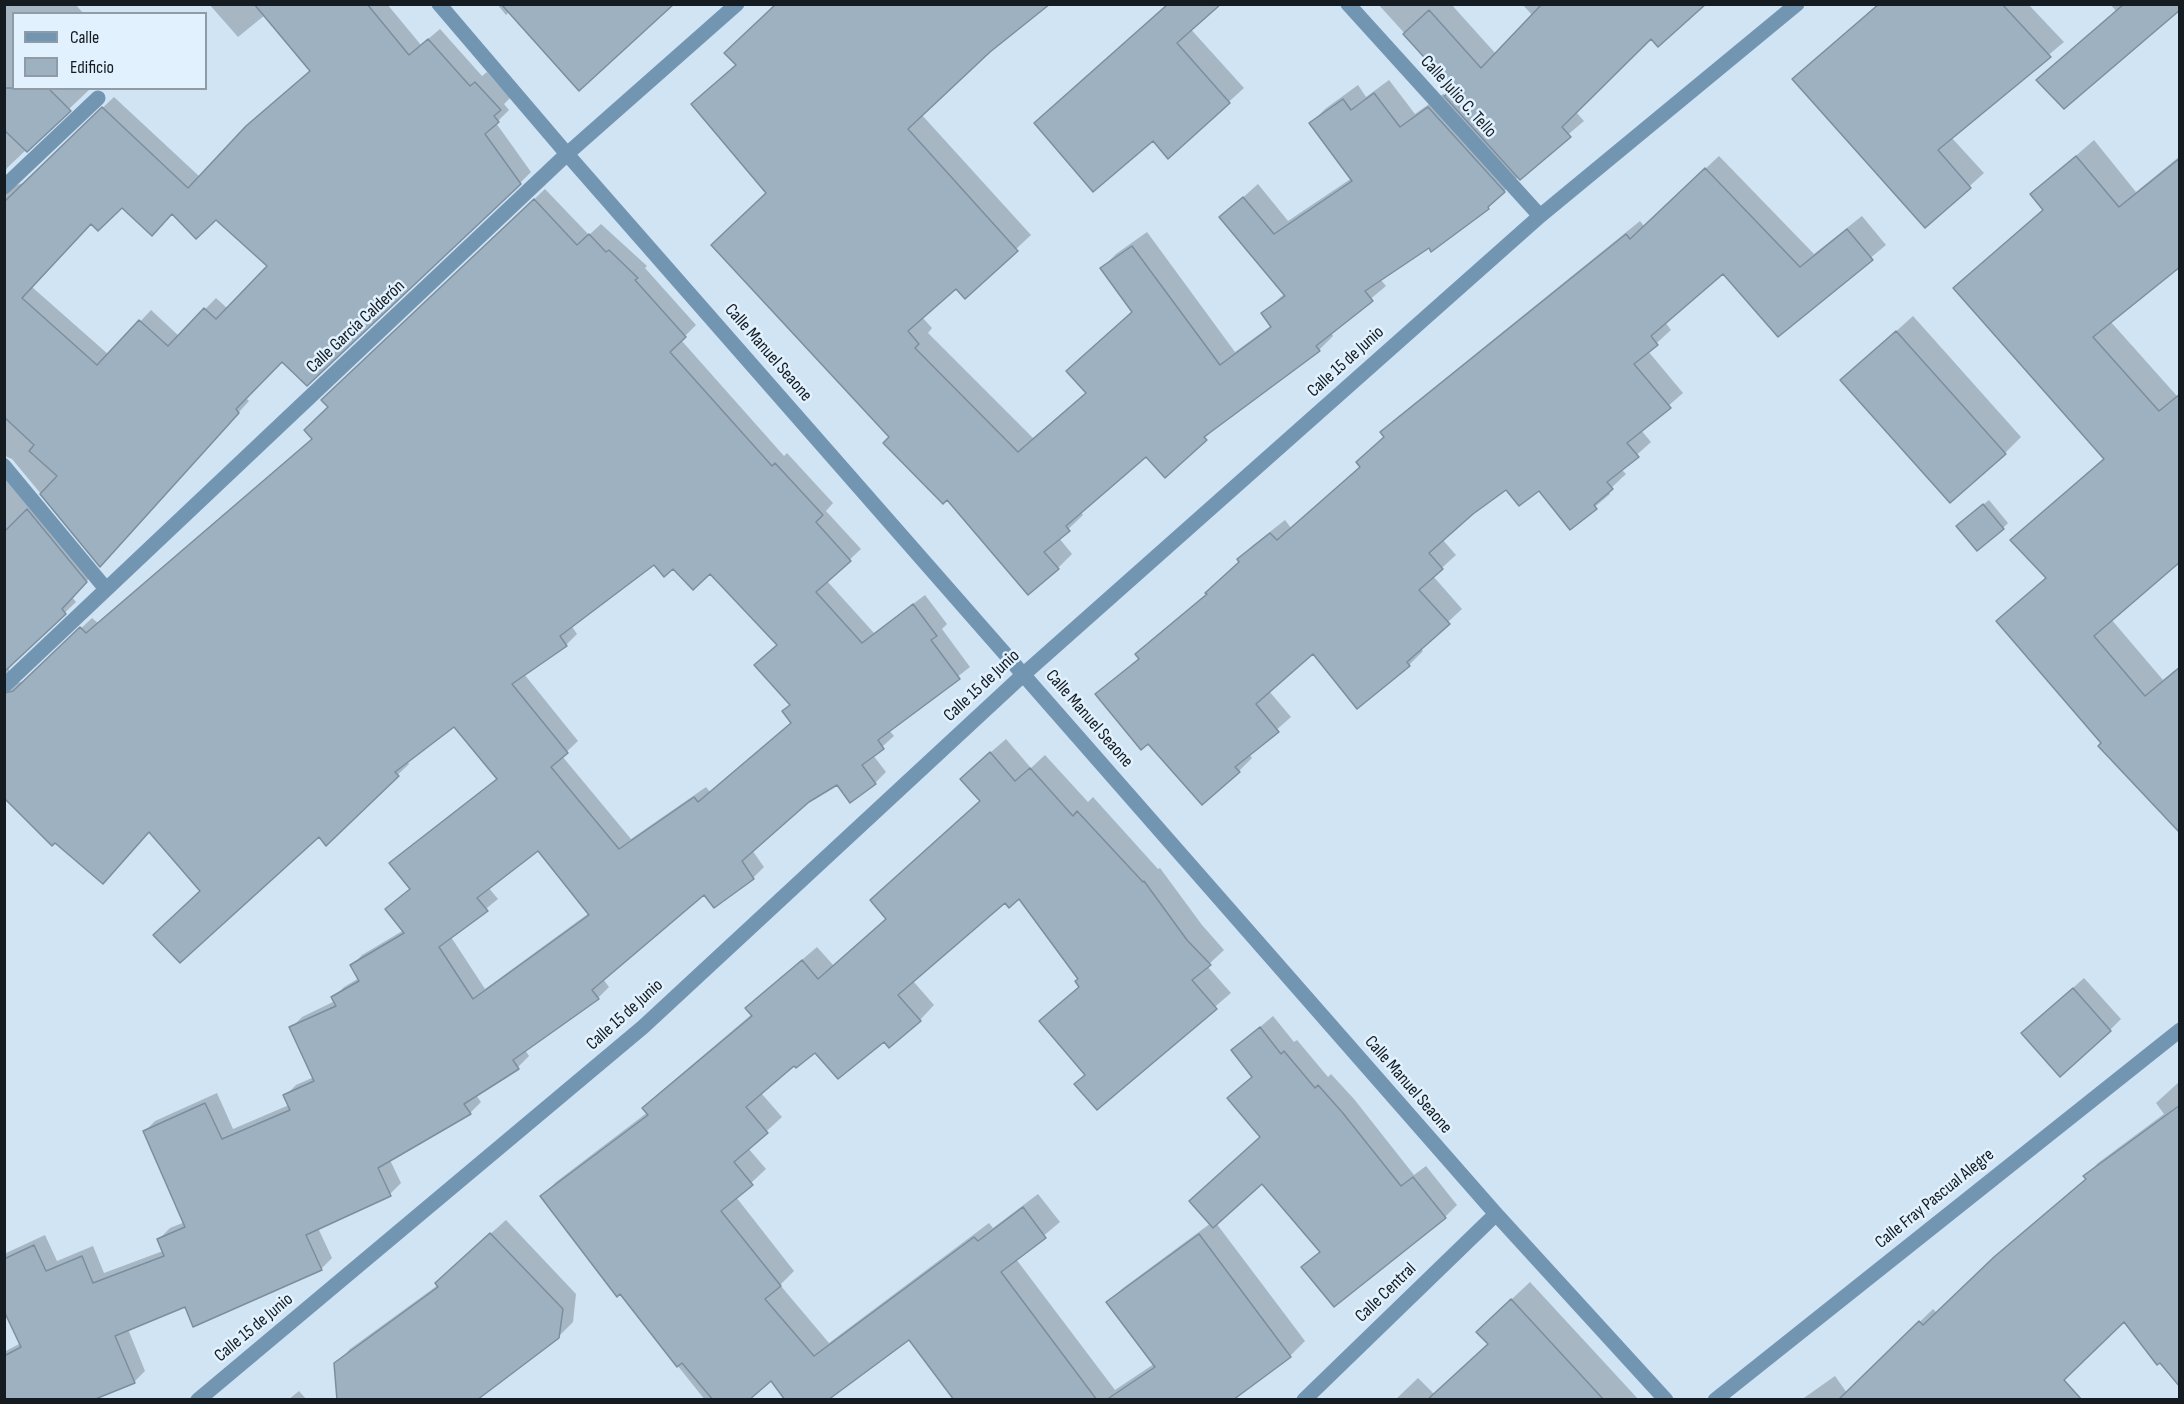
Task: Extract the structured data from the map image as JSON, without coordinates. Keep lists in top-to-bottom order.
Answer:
{
  "streets": {
    "street": [
      "Calle Julio C. Tello",
      "Calle García Calderón",
      "Calle Manuel Seaone",
      "Calle 15 de Junio",
      "Calle Fray Pascual Alegre",
      "Calle Central"
    ]
  },
  "crossings": [
    ["Calle Julio C. Tello", "Calle 15 de Junio"],
    ["Calle García Calderón", "Calle Manuel Seaone"],
    ["Calle Manuel Seaone", "Calle 15 de Junio"],
    ["Calle Manuel Seaone", "Calle Central"]
  ],
  "legend": ["Calle", "Edificio"]
}
